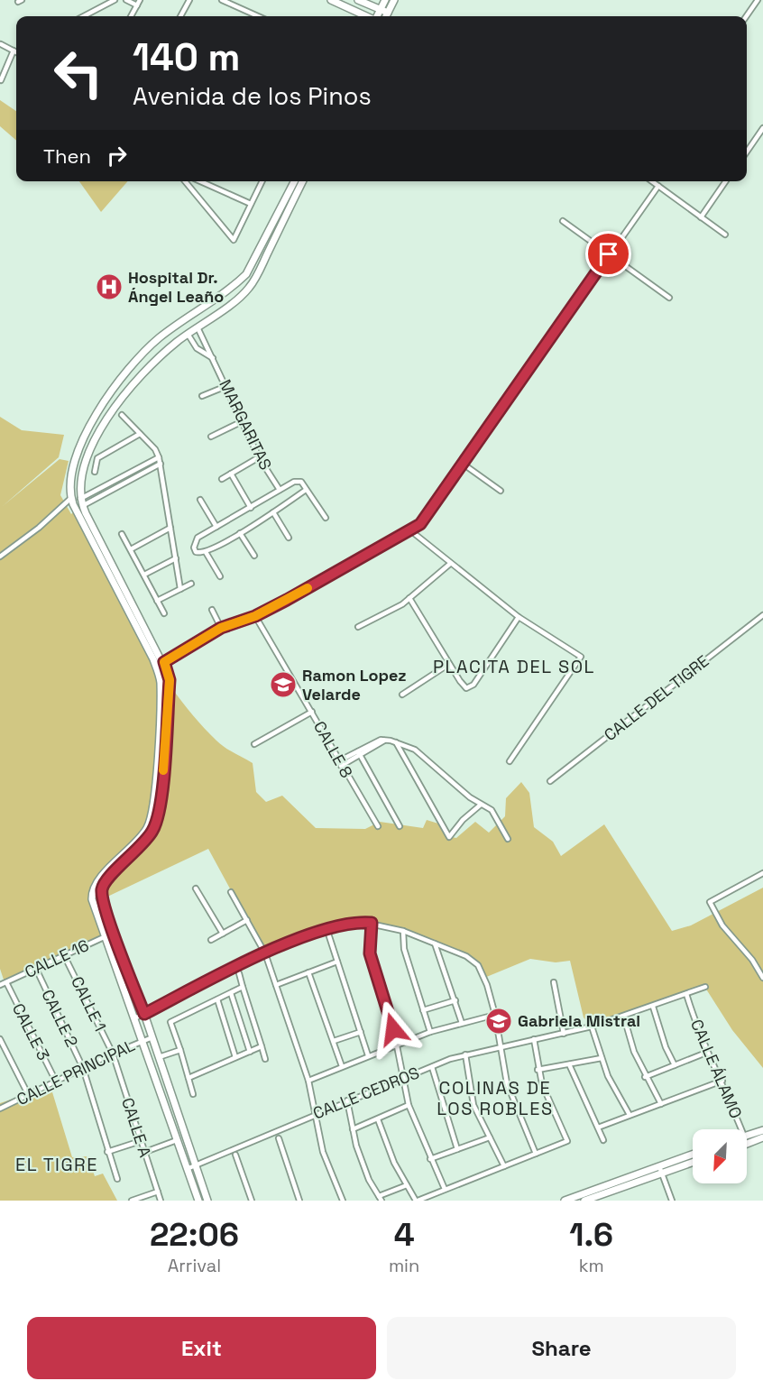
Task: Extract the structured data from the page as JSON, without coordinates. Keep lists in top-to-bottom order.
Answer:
{
  "streets": {
    "street": [
      "MARGARITAS",
      "CALLE DEL TIGRE",
      "CALLE 8",
      "CALLE 16",
      "CALLE 1",
      "CALLE 2",
      "CALLE 3",
      "CALLE ÁLAMO",
      "CALLE PRINCIPAL",
      "CALLE CEDROS",
      "CALLE A"
    ]
  },
  "crossings": [
    ["CALLE 16", "CALLE 1"],
    ["CALLE 16", "CALLE 2"],
    ["CALLE 16", "CALLE 3"],
    ["CALLE 1", "CALLE PRINCIPAL"],
    ["CALLE 1", "CALLE A"],
    ["CALLE 2", "CALLE PRINCIPAL"],
    ["CALLE 3", "CALLE PRINCIPAL"],
    ["CALLE ÁLAMO", "CALLE CEDROS"],
    ["CALLE PRINCIPAL", "CALLE A"]
  ],
  "districts": ["PLACITA DEL SOL", "COLINAS DE LOS ROBLES", "EL TIGRE"],
  "places": {
    "hospital": ["Hospital Dr. Ángel Leaño"],
    "school or university": ["Ramon Lopez Velarde", "Gabriela Mistral"]
  },
  "north": "bottom left",
  "page": {
    "turn": ["140 m", "Avenida de los Pinos"],
    "then": "Then",
    "eta": [
      "22:06",
      "Arrival",
      "4",
      "min",
      "1.6",
      "km"
    ],
    "buttons": ["Exit", "Share"]
  }
}
